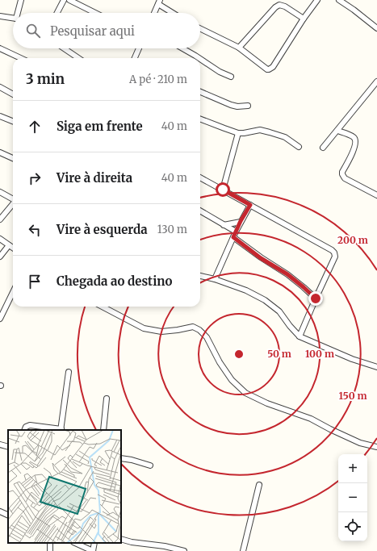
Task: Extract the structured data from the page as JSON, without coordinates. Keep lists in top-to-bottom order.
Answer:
{
  "page": {
    "search": "Pesquisar aqui",
    "heading": ["3 min", "A pé · 210 m"],
    "list": [
      ["Siga em frente", "40 m"],
      ["Vire à direita", "40 m"],
      ["Vire à esquerda", "130 m"],
      "Chegada ao destino"
    ],
    "map_buttons": ["+", "−"]
  },
  "rings": [
    "200 m",
    "50 m",
    "100 m",
    "150 m"
  ]
}
